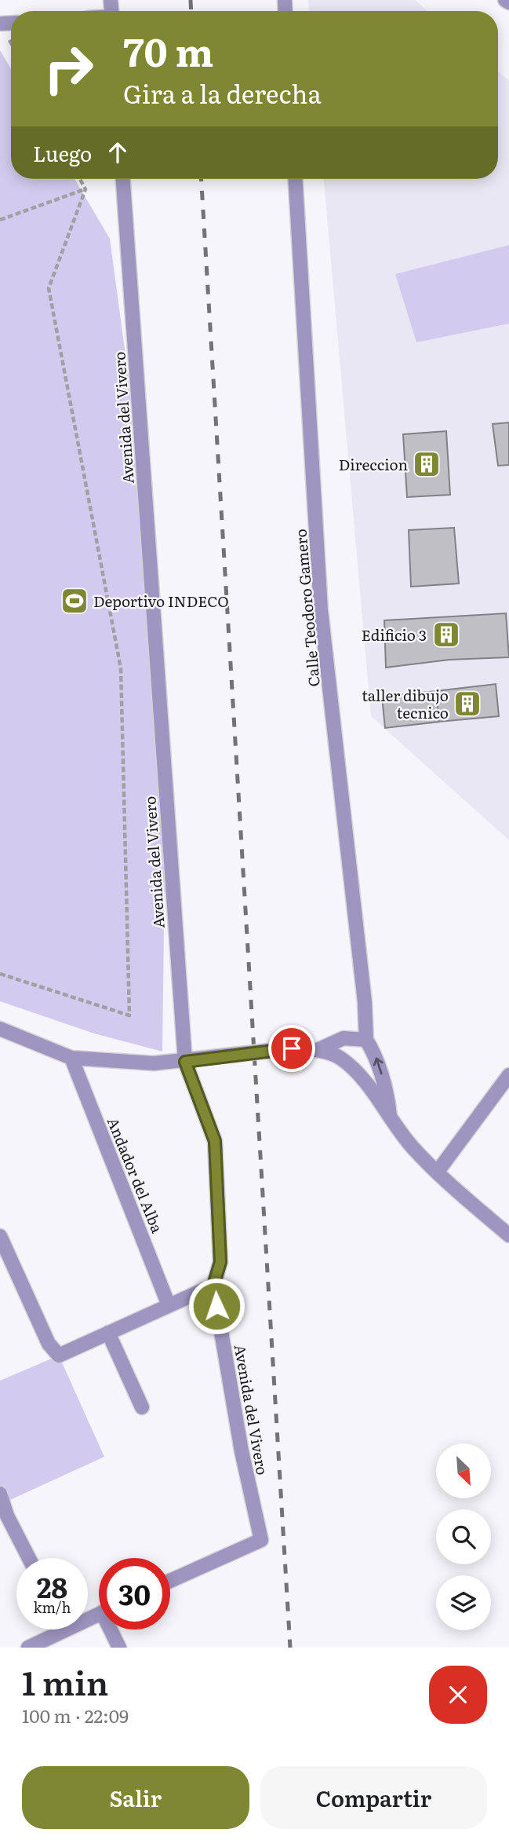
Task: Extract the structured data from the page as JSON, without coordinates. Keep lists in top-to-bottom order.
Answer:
{
  "streets": {
    "street": ["Avenida del Vivero", "Calle Teodoro Gamero", "Andador del Alba"]
  },
  "places": {
    "building": ["Direccion", "Edificio 3", "taller dibujo tecnico"],
    "sports": ["Deportivo INDECO"]
  },
  "north": "bottom right",
  "page": {
    "turn": ["70 m", "Gira a la derecha"],
    "then": "Luego",
    "speed": "28 km/h",
    "limit": "30",
    "heading": ["1 min", "100 m · 22:09"],
    "buttons": ["Salir", "Compartir"]
  }
}
